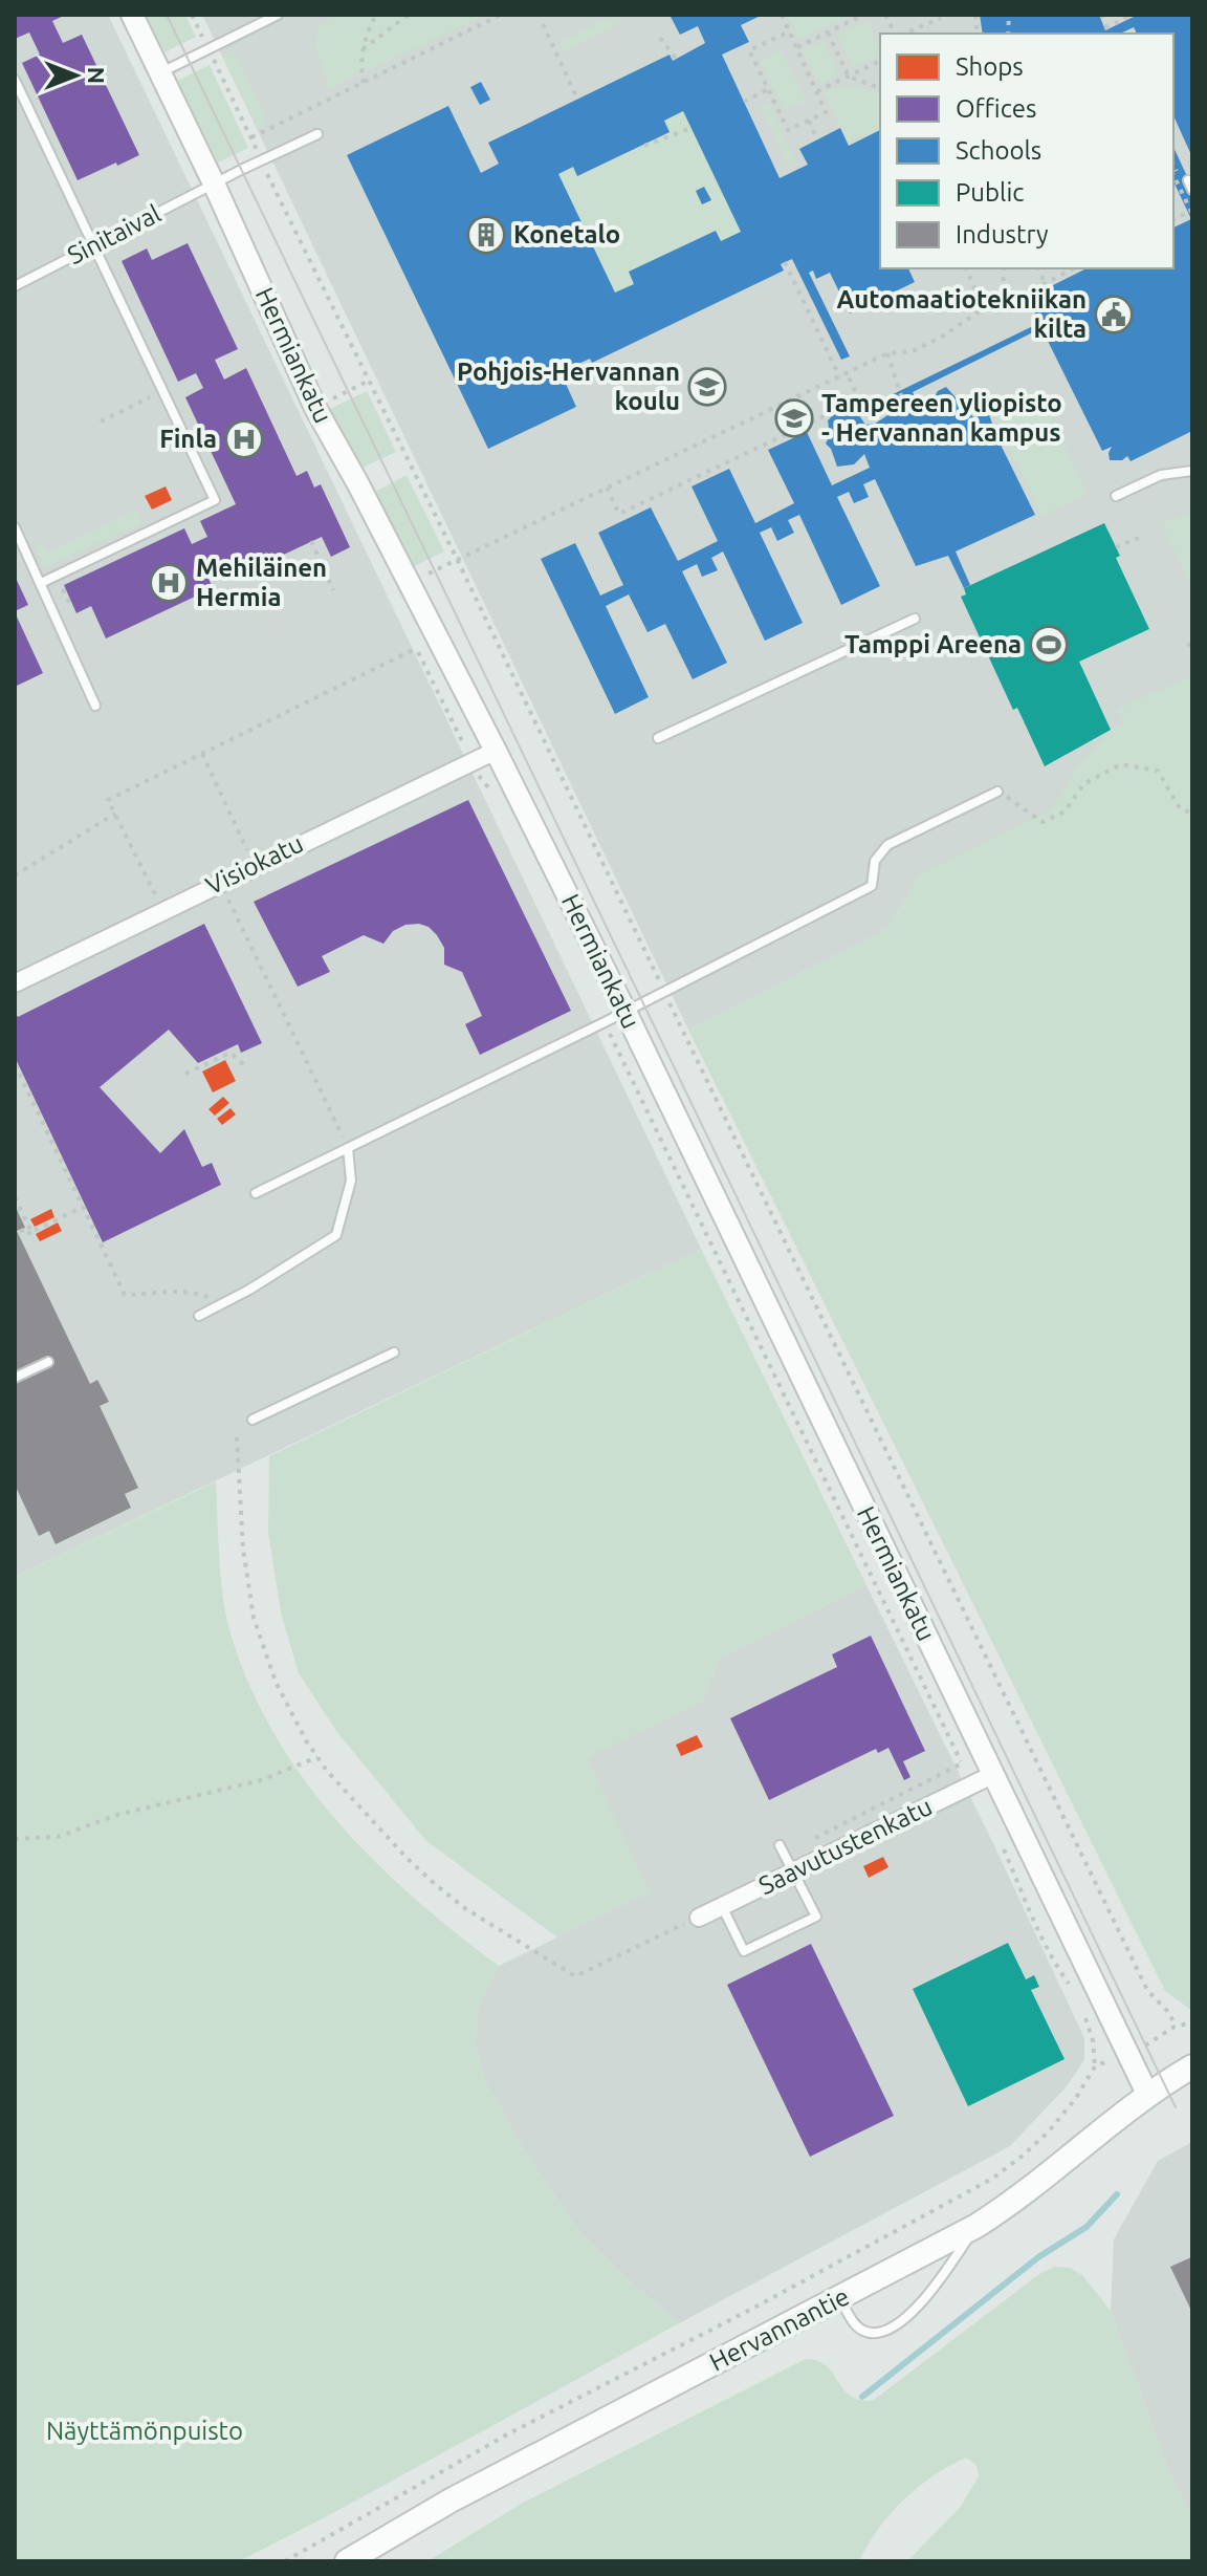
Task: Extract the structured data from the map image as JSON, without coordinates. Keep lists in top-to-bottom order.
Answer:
{
  "streets": {
    "main road": ["Hervannantie"],
    "street": ["Hermiankatu", "Visiokatu", "Saavutustenkatu"],
    "lane": ["Sinitaival"]
  },
  "crossings": [
    ["Sinitaival", "Hermiankatu"],
    ["Hermiankatu", "Visiokatu"],
    ["Hermiankatu", "Saavutustenkatu"],
    ["Hermiankatu", "Hervannantie"]
  ],
  "parks": ["Näyttämönpuisto"],
  "places": {
    "building": ["Konetalo"],
    "public building": ["Automaatiotekniikan kilta"],
    "school or university": ["Pohjois-Hervannan koulu", "Tampereen yliopisto - Hervannan kampus"],
    "hospital": ["Finla", "Mehiläinen Hermia"],
    "sports": ["Tamppi Areena"]
  },
  "legend": [
    "Shops",
    "Offices",
    "Schools",
    "Public",
    "Industry"
  ],
  "north": "right"
}
